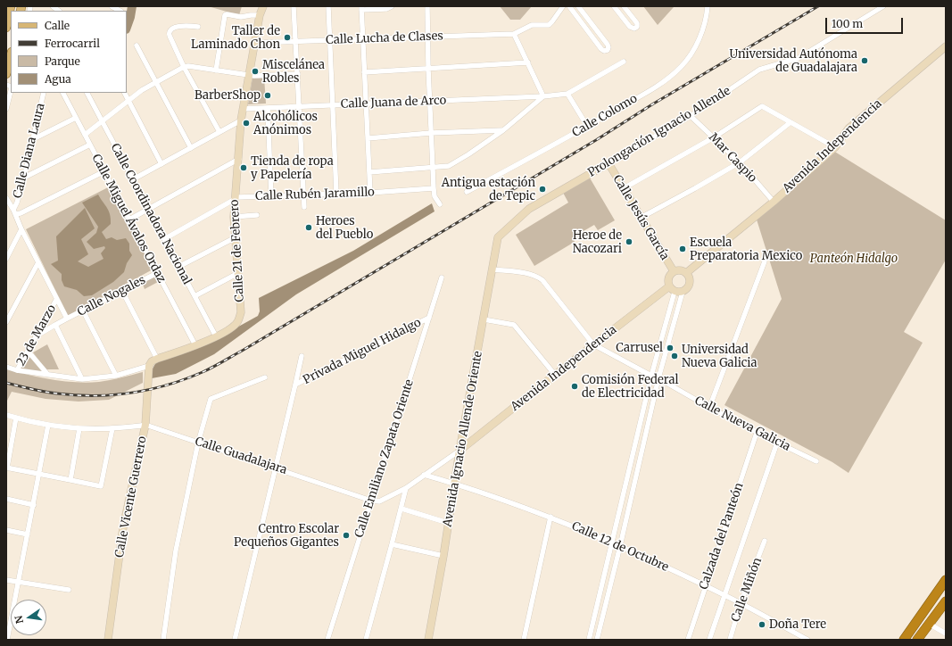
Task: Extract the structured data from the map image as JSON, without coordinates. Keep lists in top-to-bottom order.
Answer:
{
  "streets": {
    "main road": [
      "Prolongación Ignacio Allende",
      "Avenida Independencia",
      "Calle Jesús García",
      "Calle 21 de Febrero",
      "Avenida Ignacio Allende Oriente",
      "Calle Vicente Guerrero"
    ],
    "street": [
      "Calle Lucha de Clases",
      "Calle Juana de Arco",
      "Calle Colomo",
      "Calle Diana Laura",
      "Mar Caspio",
      "Calle Rubén Jaramillo",
      "Calle Coordinadora Nacional",
      "Calle Miguel Ávalos Ordaz",
      "Calle Nogales",
      "23 de Marzo",
      "Privada Miguel Hidalgo",
      "Calle Nueva Galicia",
      "Calle Guadalajara",
      "Calle Emiliano Zapata Oriente",
      "Calzada del Panteón",
      "Calle 12 de Octubre",
      "Calle Miñón"
    ]
  },
  "crossings": [
    ["Calle Lucha de Clases", "Calle 21 de Febrero"],
    ["Calle Juana de Arco", "Calle 21 de Febrero"],
    ["Prolongación Ignacio Allende", "Mar Caspio"],
    ["Prolongación Ignacio Allende", "Calle Jesús García"],
    ["Prolongación Ignacio Allende", "Avenida Ignacio Allende Oriente"],
    ["Avenida Independencia", "Mar Caspio"],
    ["Avenida Independencia", "Calle Jesús García"],
    ["Avenida Independencia", "Calle Nueva Galicia"],
    ["Avenida Independencia", "Avenida Ignacio Allende Oriente"],
    ["Calle Rubén Jaramillo", "Calle Coordinadora Nacional"],
    ["Calle Rubén Jaramillo", "Calle 21 de Febrero"],
    ["Calle Coordinadora Nacional", "Calle 21 de Febrero"],
    ["Calle Miguel Ávalos Ordaz", "Calle 21 de Febrero"],
    ["Calle Miguel Ávalos Ordaz", "Calle Nogales"],
    ["Calle 21 de Febrero", "Calle Vicente Guerrero"],
    ["Calle Nogales", "23 de Marzo"],
    ["Privada Miguel Hidalgo", "Calle Emiliano Zapata Oriente"],
    ["Calle Nueva Galicia", "Calzada del Panteón"],
    ["Avenida Ignacio Allende Oriente", "Calle 12 de Octubre"],
    ["Calle Guadalajara", "Calle Emiliano Zapata Oriente"],
    ["Calle Guadalajara", "Calle Vicente Guerrero"],
    ["Calzada del Panteón", "Calle 12 de Octubre"],
    ["Calle 12 de Octubre", "Calle Miñón"]
  ],
  "parks": ["Panteón Hidalgo"],
  "places": [
    "Taller de Laminado Chon",
    "Universidad Autónoma de Guadalajara",
    "Miscelánea Robles",
    "BarberShop",
    "Alcohólicos Anónimos",
    "Tienda de ropa y Papelería",
    "Antigua estación de Tepic",
    "Heroes del Pueblo",
    "Heroe de Nacozari",
    "Escuela Preparatoria Mexico",
    "Carrusel",
    "Universidad Nueva Galicia",
    "Comisión Federal de Electricidad",
    "Centro Escolar Pequeños Gigantes",
    "Doña Tere"
  ],
  "legend": [
    "Calle",
    "Ferrocarril",
    "Parque",
    "Agua"
  ],
  "scale_bar": "100 m",
  "north": "left"
}
